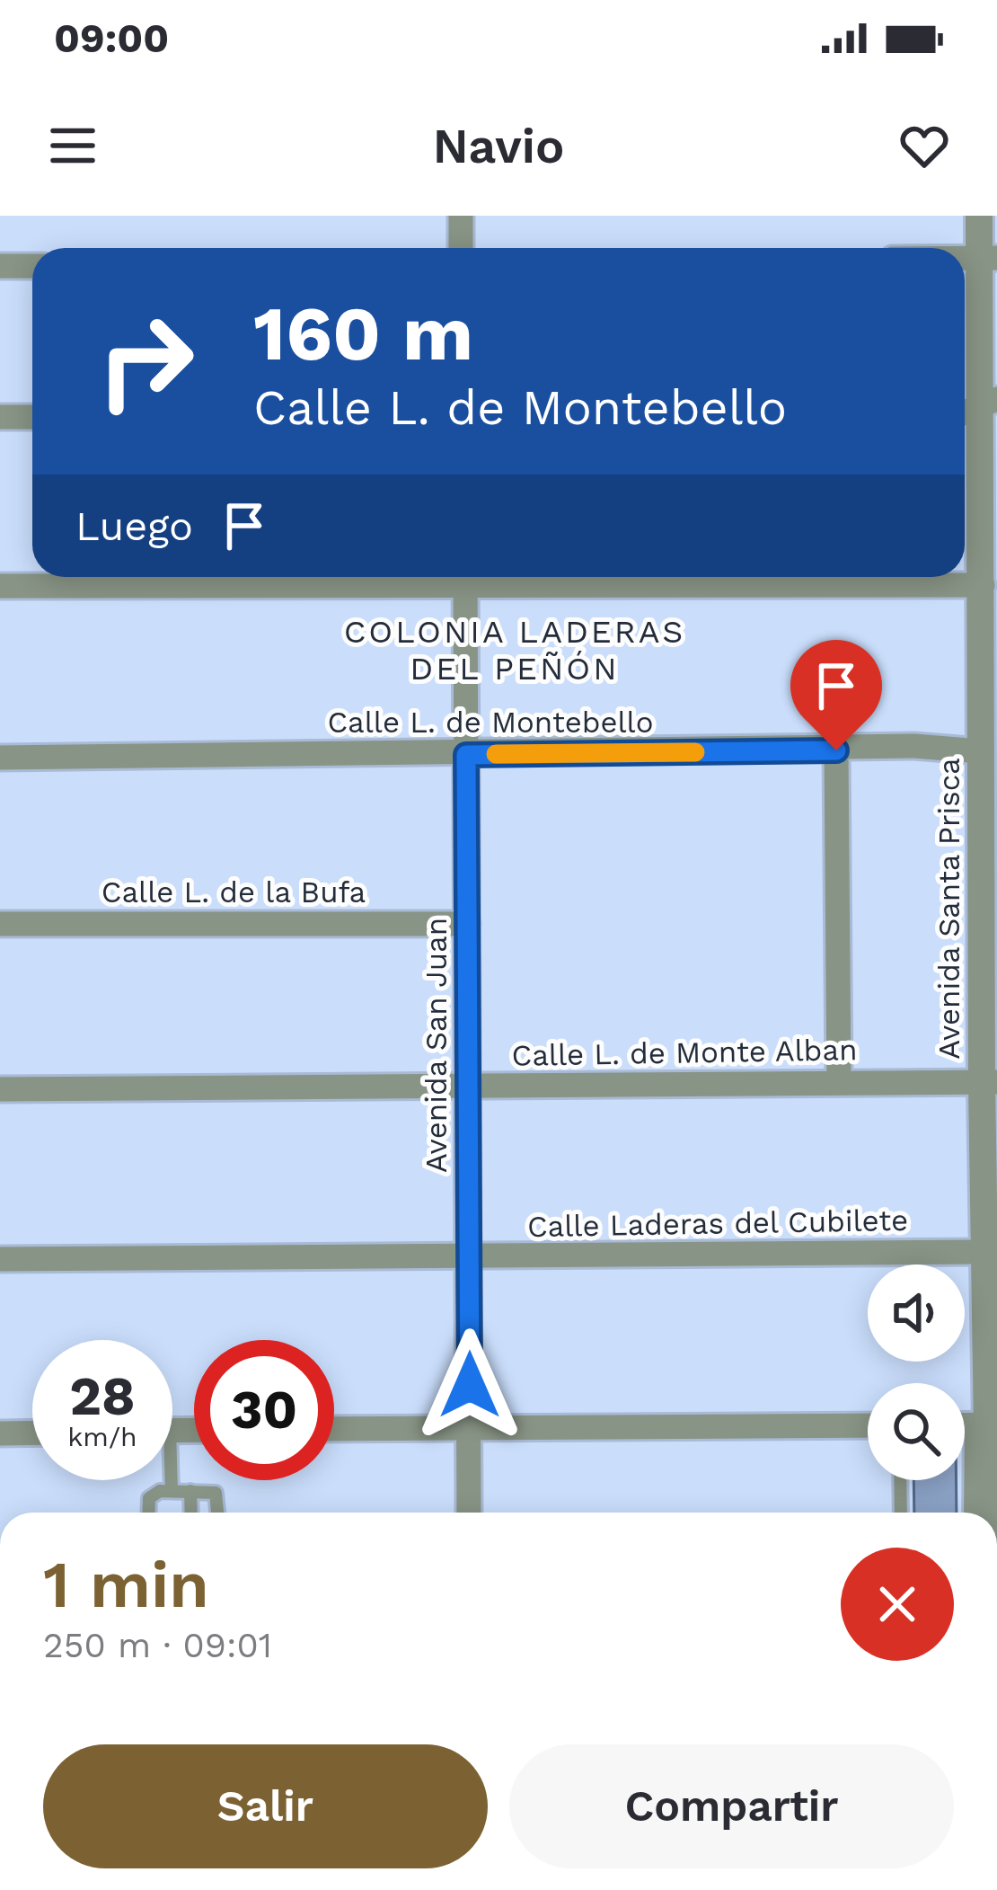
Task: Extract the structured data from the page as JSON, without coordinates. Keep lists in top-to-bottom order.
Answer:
{
  "streets": {
    "street": [
      "Calle L. de Montebello",
      "Calle L. de la Bufa",
      "Avenida Santa Prisca",
      "Avenida San Juan",
      "Calle L. de Monte Alban",
      "Calle Laderas del Cubilete"
    ]
  },
  "crossings": [
    ["Calle L. de Montebello", "Avenida Santa Prisca"],
    ["Calle L. de Montebello", "Avenida San Juan"],
    ["Calle L. de la Bufa", "Avenida San Juan"],
    ["Avenida Santa Prisca", "Calle L. de Monte Alban"],
    ["Avenida Santa Prisca", "Calle Laderas del Cubilete"],
    ["Avenida San Juan", "Calle L. de Monte Alban"],
    ["Avenida San Juan", "Calle Laderas del Cubilete"]
  ],
  "districts": ["COLONIA LADERAS DEL PEÑÓN"],
  "page": {
    "status": "09:00",
    "header": "Navio",
    "turn": ["160 m", "Calle L. de Montebello"],
    "then": "Luego",
    "speed": "28 km/h",
    "limit": "30",
    "heading": ["1 min", "250 m · 09:01"],
    "buttons": ["Salir", "Compartir"]
  }
}
